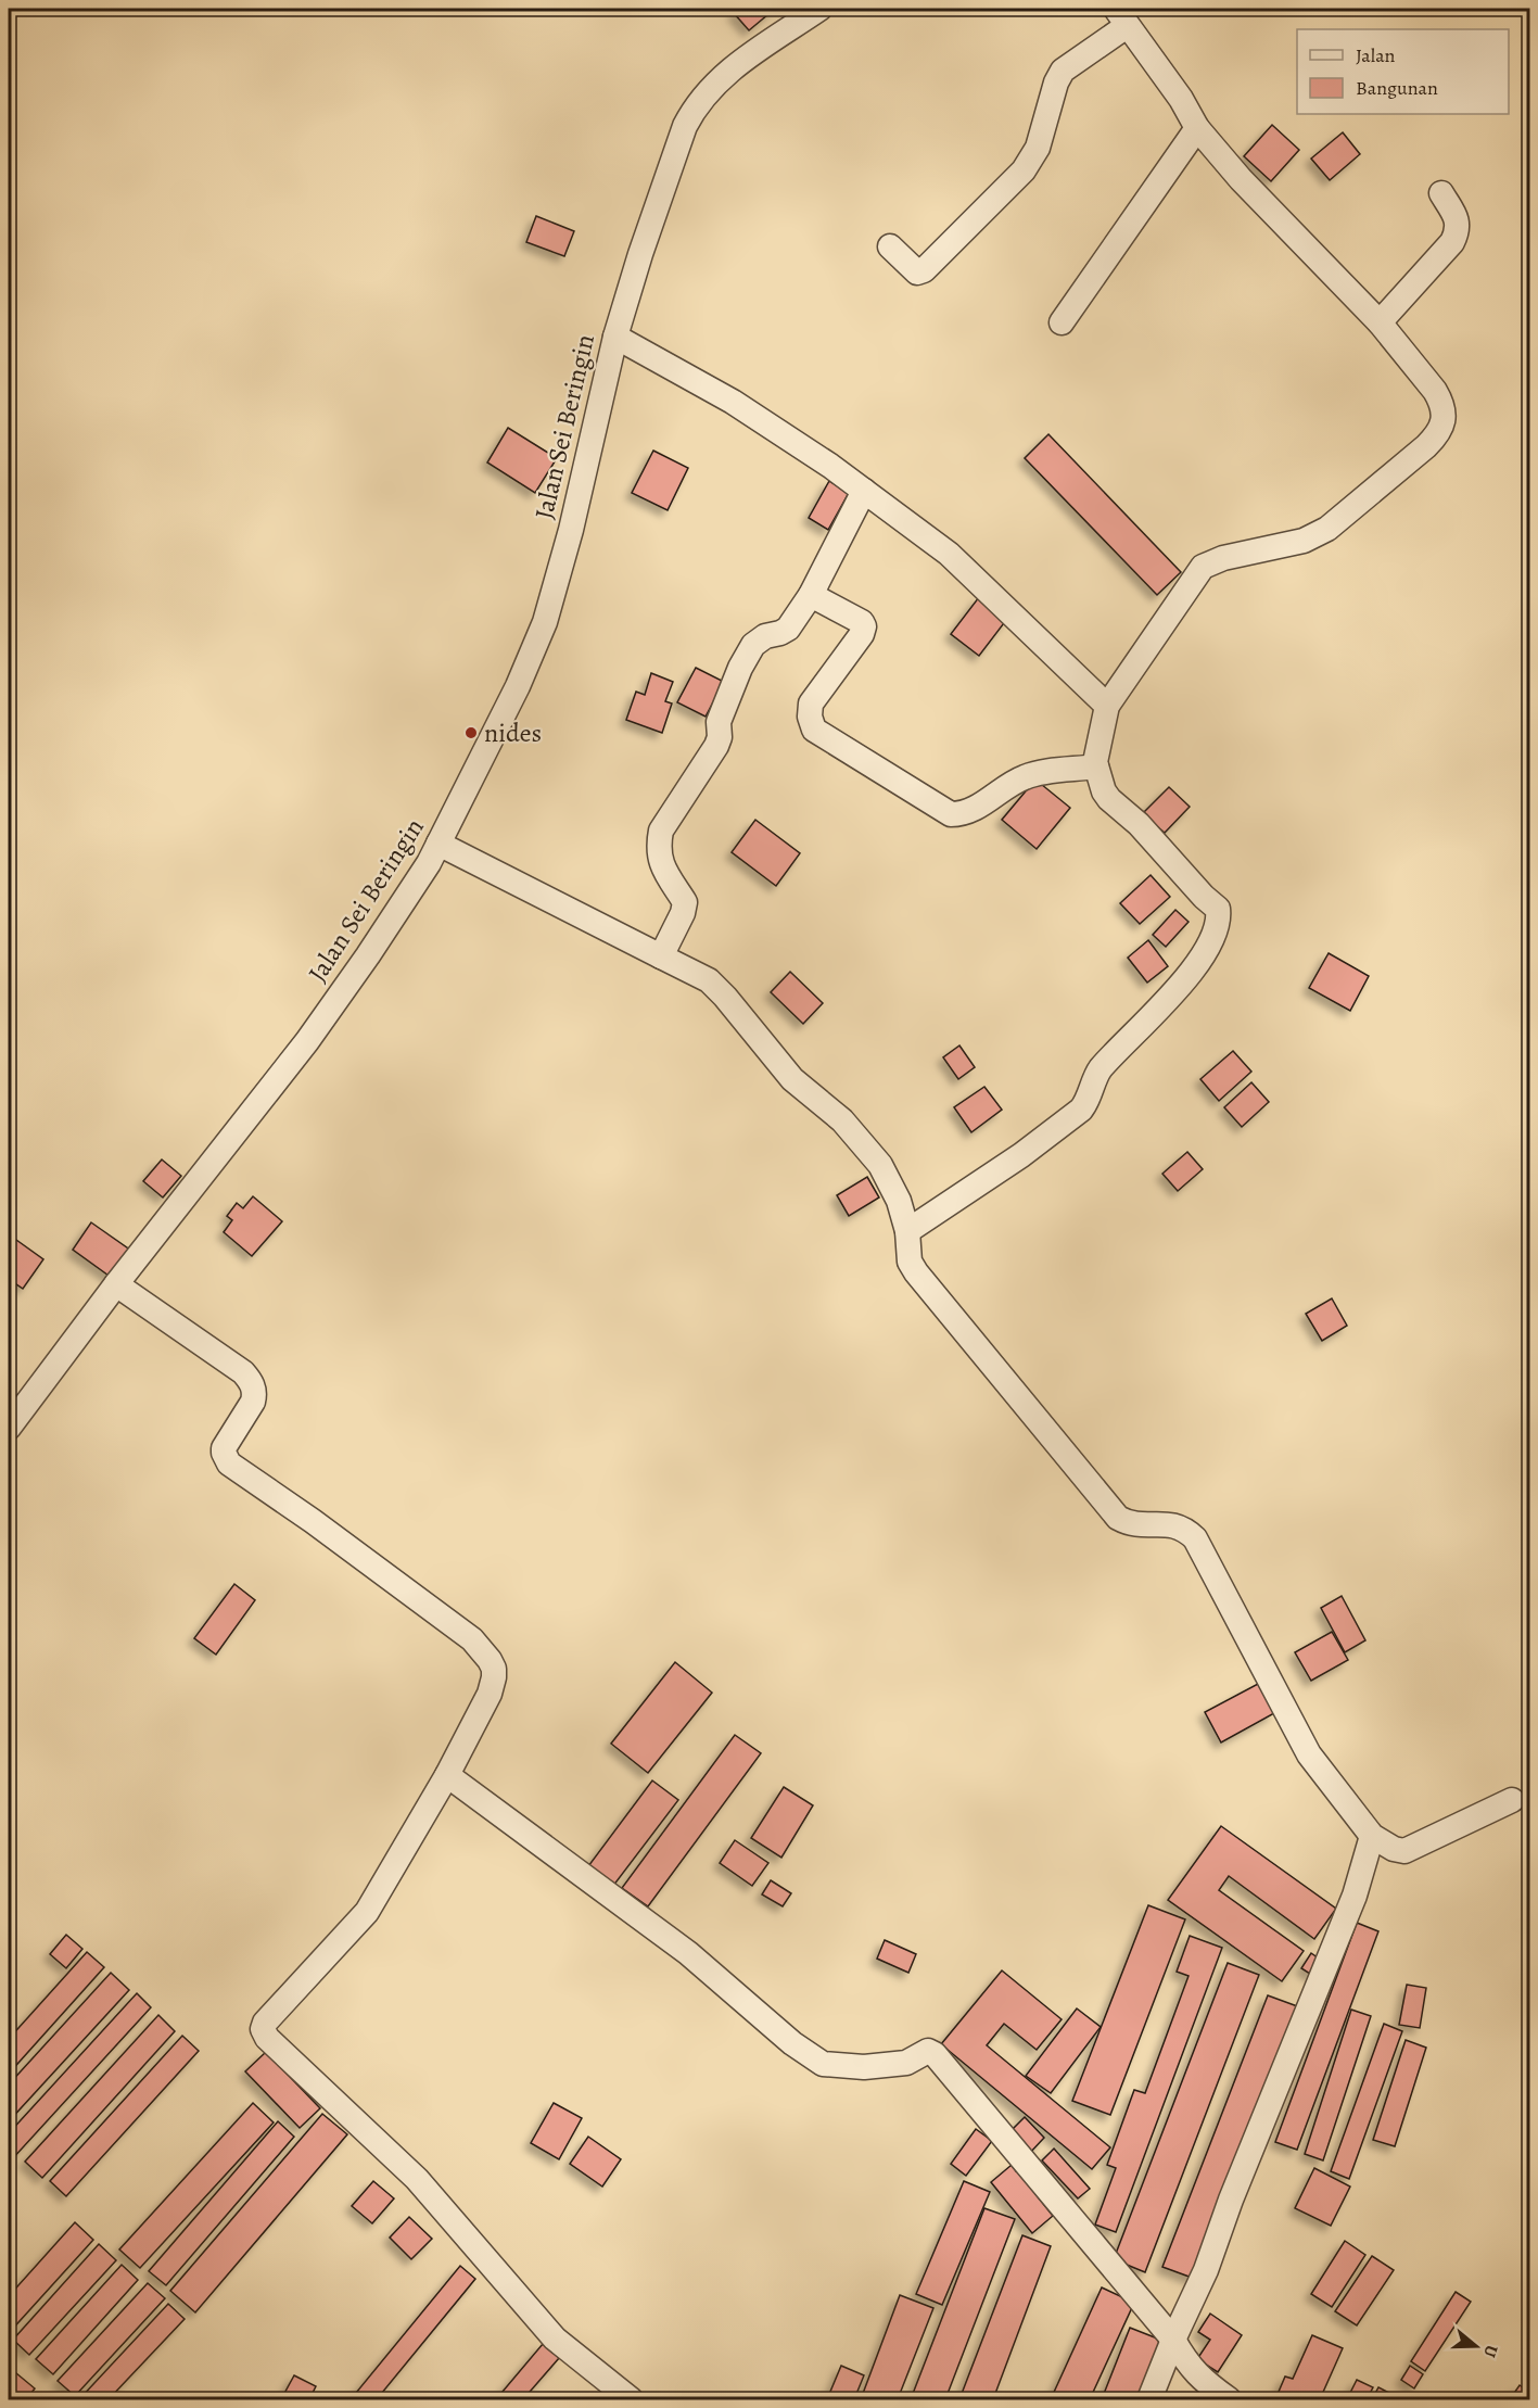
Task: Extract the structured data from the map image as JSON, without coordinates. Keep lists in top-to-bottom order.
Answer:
{
  "streets": {
    "street": ["Jalan Sei Beringin"]
  },
  "places": ["nides"],
  "legend": ["Jalan", "Bangunan"],
  "north": "right"
}
